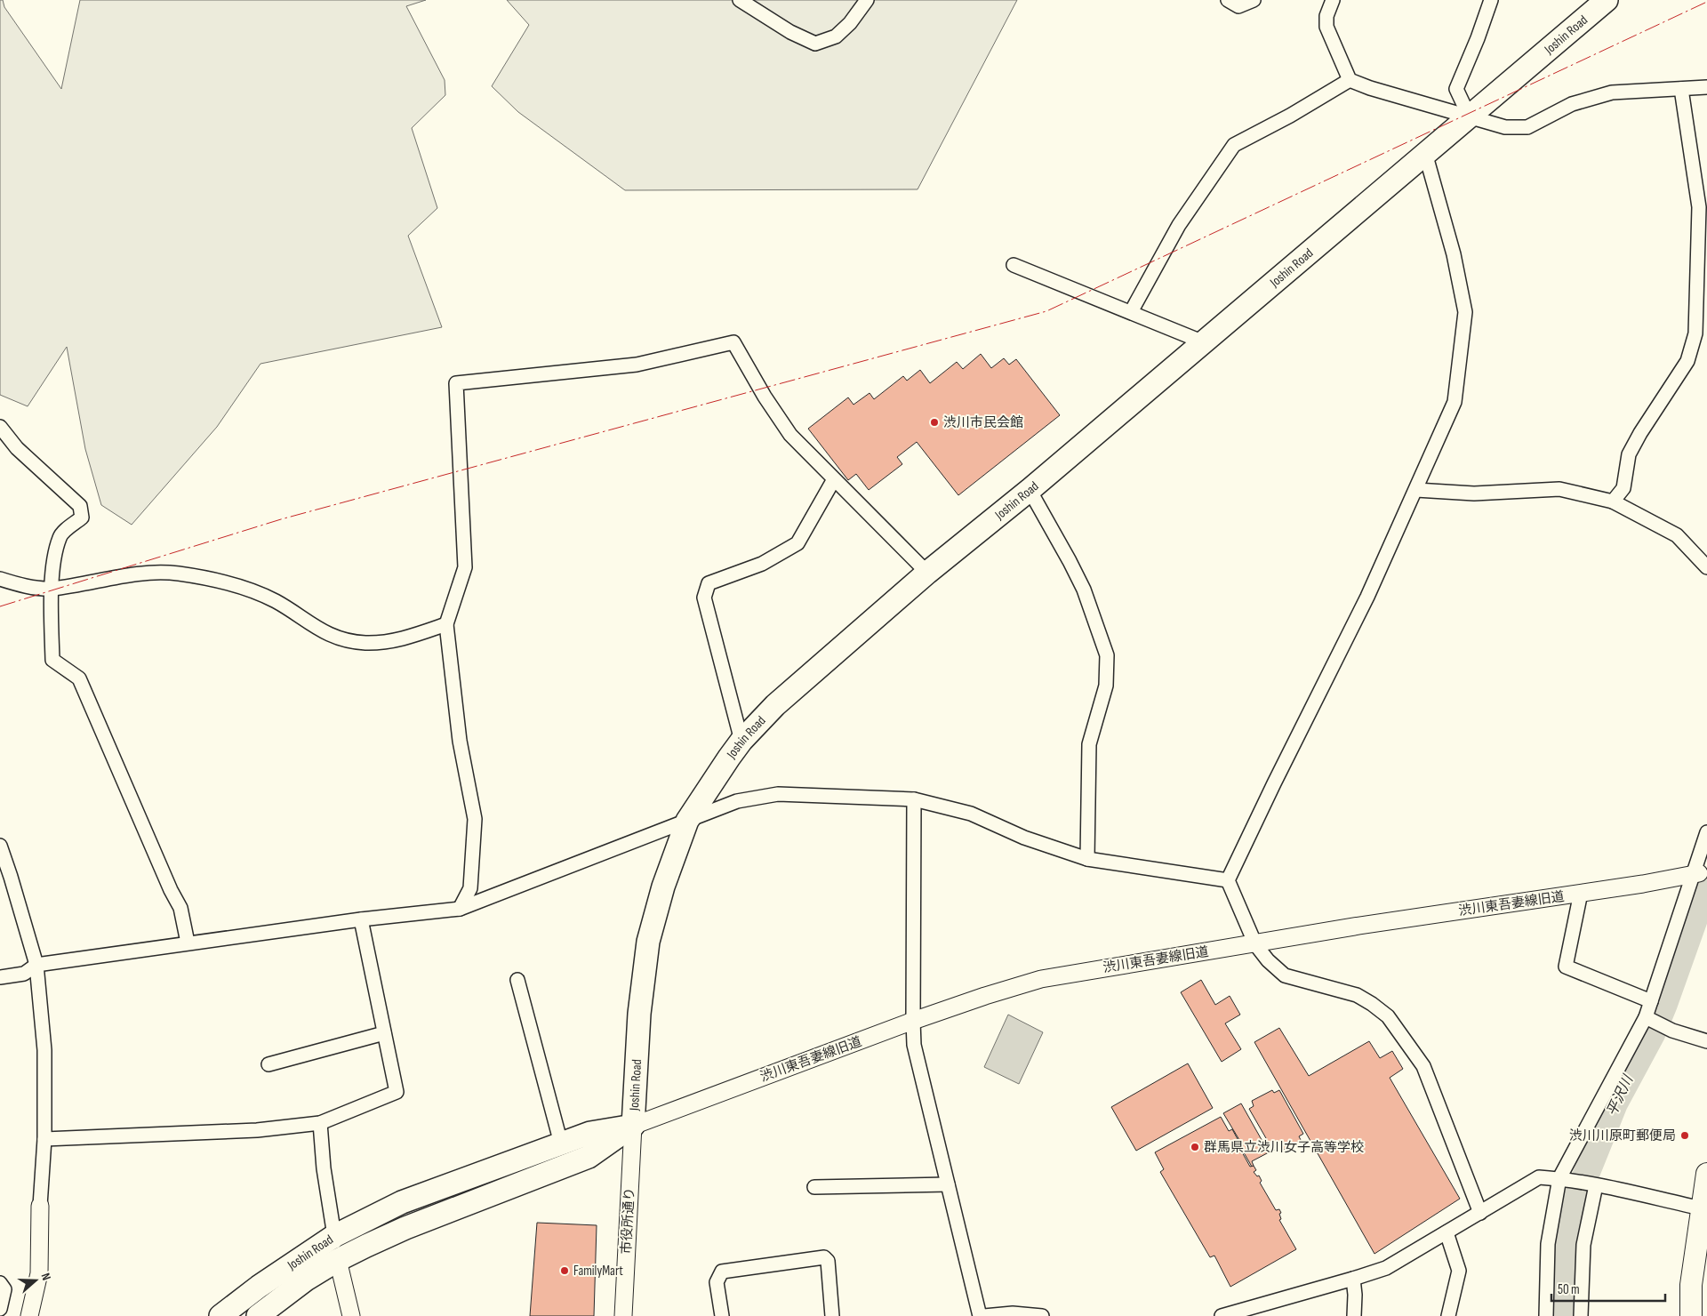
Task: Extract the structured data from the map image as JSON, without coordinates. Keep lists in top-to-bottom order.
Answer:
{
  "streets": {
    "highway": ["Joshin Road"],
    "street": ["渋川東吾妻線旧道", "市役所通り"]
  },
  "crossings": [
    ["Joshin Road", "渋川東吾妻線旧道"],
    ["Joshin Road", "市役所通り"],
    ["渋川東吾妻線旧道", "市役所通り"]
  ],
  "water": ["平沢川"],
  "places": [
    "渋川市民会館",
    "渋川川原町郵便局",
    "群馬県立渋川女子高等学校",
    "FamilyMart"
  ],
  "scale_bar": "50 m",
  "north": "right"
}
